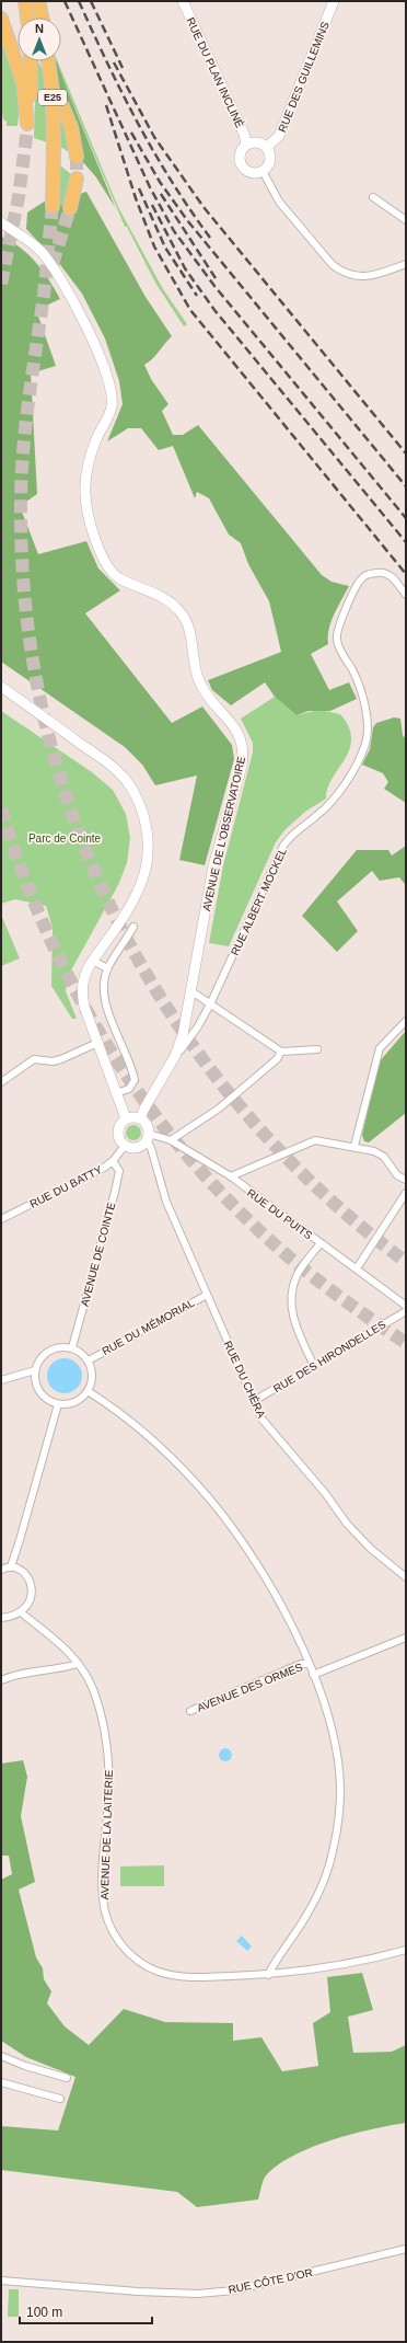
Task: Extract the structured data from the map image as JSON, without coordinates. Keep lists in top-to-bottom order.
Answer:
{
  "streets": {
    "highway": ["E25"],
    "street": [
      "RUE DU PLAN INCLINÉ",
      "RUE DES GUILLEMINS",
      "AVENUE DE L'OBSERVATOIRE",
      "RUE ALBERT MOCKEL",
      "RUE DU BATTY",
      "RUE DU PUITS",
      "AVENUE DE COINTE",
      "RUE DU MÉMORIAL",
      "RUE DES HIRONDELLES",
      "RUE DU CHÉRA",
      "AVENUE DES ORMES",
      "AVENUE DE LA LAITERIE",
      "RUE CÔTE D'OR"
    ]
  },
  "crossings": [
    ["RUE DU PLAN INCLINÉ", "RUE DES GUILLEMINS"],
    ["AVENUE DE L'OBSERVATOIRE", "RUE ALBERT MOCKEL"],
    ["AVENUE DE L'OBSERVATOIRE", "RUE DU BATTY"],
    ["AVENUE DE L'OBSERVATOIRE", "RUE DU PUITS"],
    ["AVENUE DE L'OBSERVATOIRE", "RUE DU CHÉRA"],
    ["RUE DU BATTY", "RUE DU PUITS"],
    ["RUE DU BATTY", "AVENUE DE COINTE"],
    ["RUE DU BATTY", "RUE DU CHÉRA"],
    ["RUE DU PUITS", "RUE DU CHÉRA"],
    ["AVENUE DE COINTE", "RUE DU MÉMORIAL"],
    ["AVENUE DE COINTE", "AVENUE DES ORMES"],
    ["RUE DU MÉMORIAL", "RUE DU CHÉRA"],
    ["RUE DU MÉMORIAL", "AVENUE DES ORMES"],
    ["RUE DES HIRONDELLES", "RUE DU CHÉRA"],
    ["AVENUE DES ORMES", "AVENUE DE LA LAITERIE"]
  ],
  "parks": ["Parc de Cointe"],
  "scale_bar": "100 m",
  "north": "top"
}
